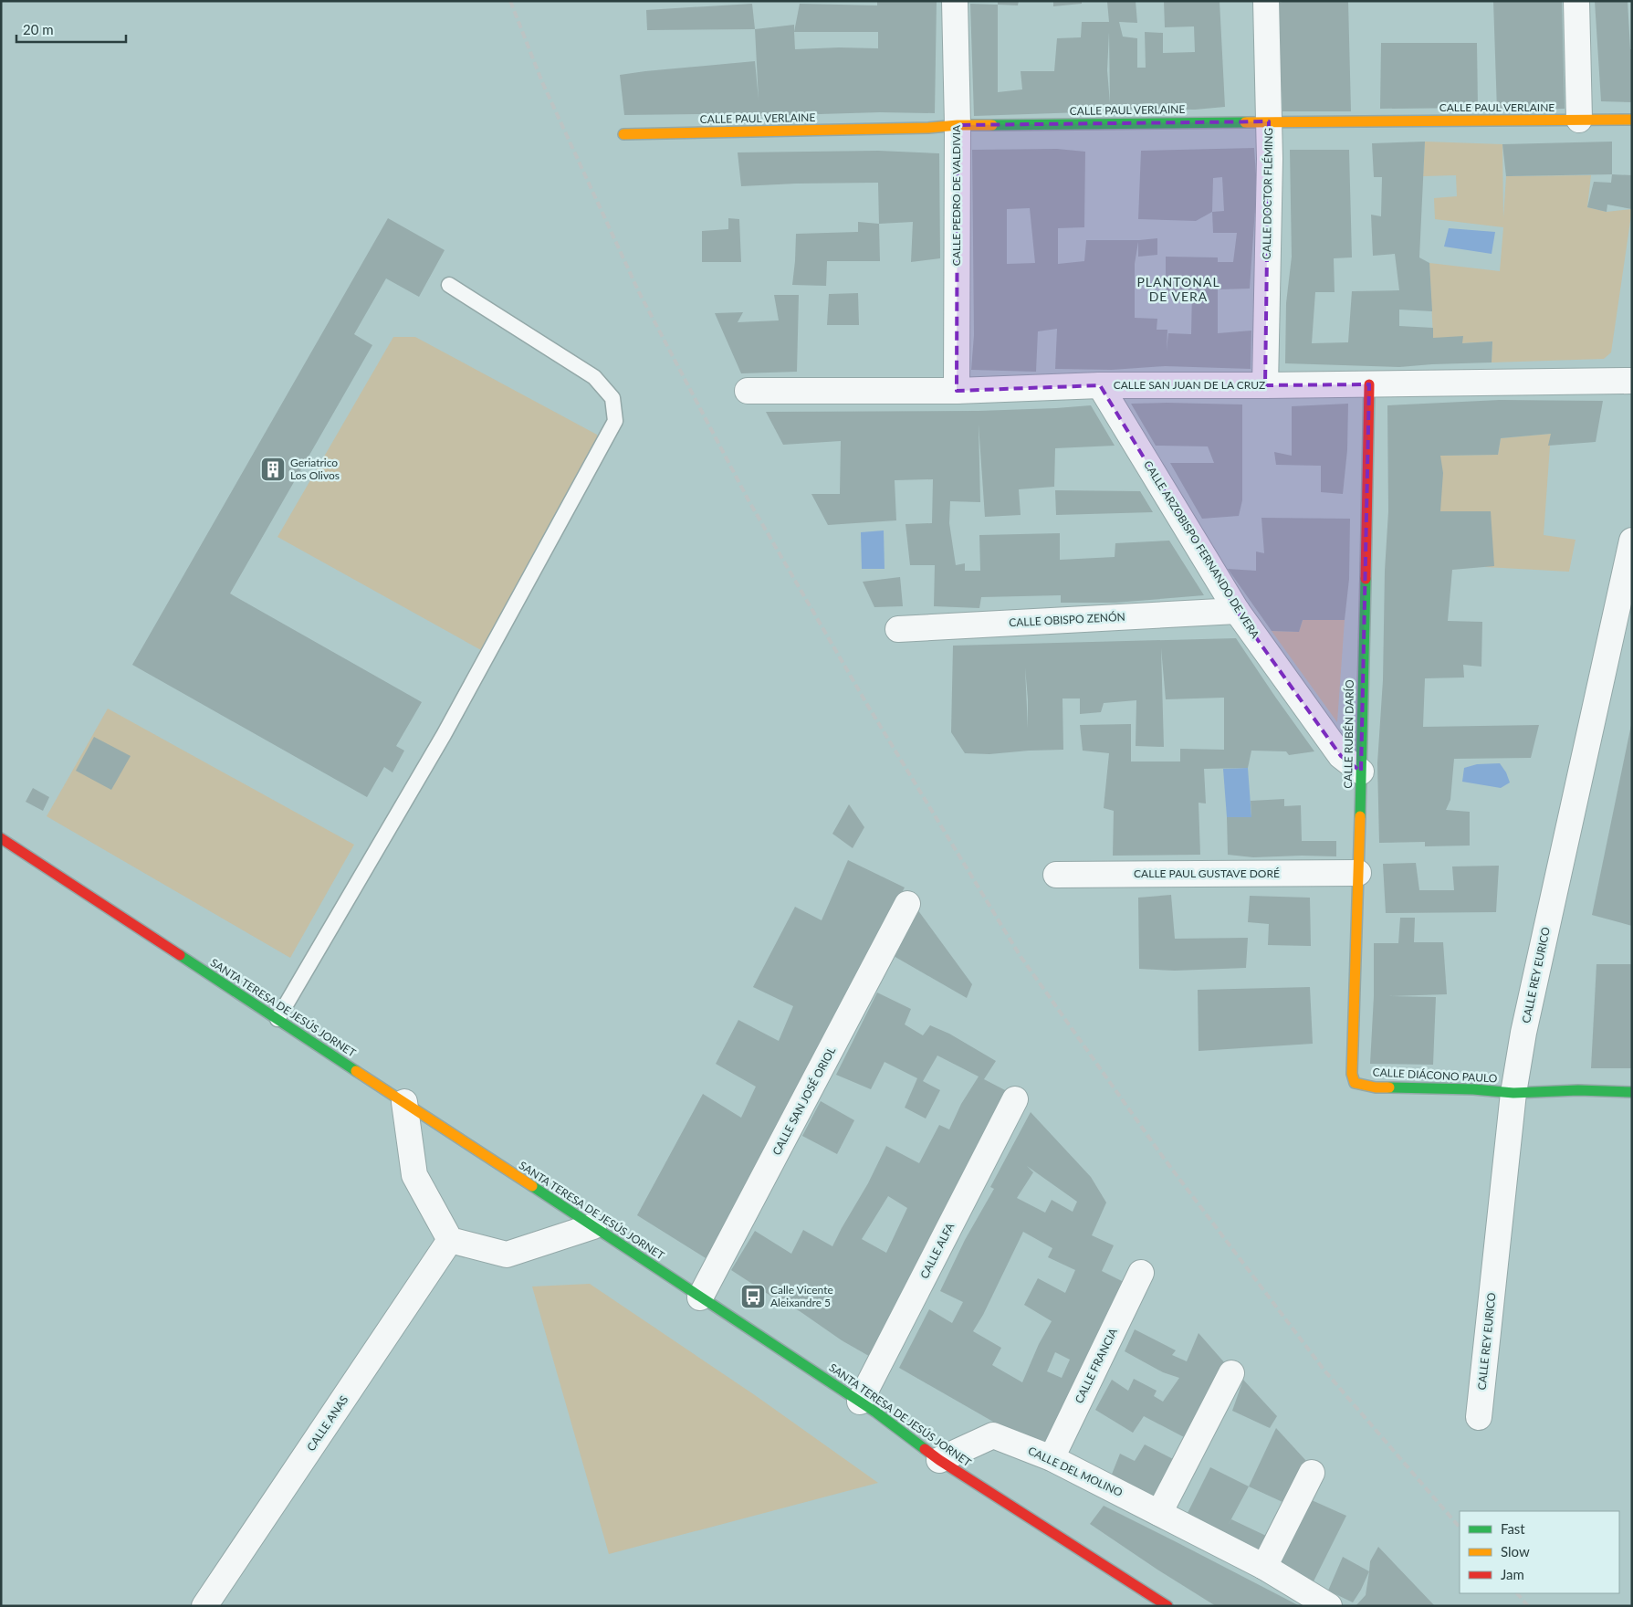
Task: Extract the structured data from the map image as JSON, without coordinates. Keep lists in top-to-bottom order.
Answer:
{
  "streets": {
    "street": [
      "CALLE PAUL VERLAINE",
      "CALLE DOCTOR FLÉMING",
      "CALLE PEDRO DE VALDIVIA",
      "CALLE SAN JUAN DE LA CRUZ",
      "CALLE ARZOBISPO FERNANDO DE VERA",
      "CALLE OBISPO ZENÓN",
      "CALLE RUBÉN DARÍO",
      "CALLE PAUL GUSTAVE DORÉ",
      "CALLE REY EURICO",
      "SANTA TERESA DE JESÚS JORNET",
      "CALLE DIÁCONO PAULO",
      "CALLE SAN JOSÉ ORIOL",
      "CALLE ALFA",
      "CALLE FRANCIA",
      "CALLE ANAS",
      "CALLE DEL MOLINO"
    ]
  },
  "crossings": [
    ["CALLE PAUL VERLAINE", "CALLE DOCTOR FLÉMING"],
    ["CALLE PAUL VERLAINE", "CALLE PEDRO DE VALDIVIA"],
    ["CALLE DOCTOR FLÉMING", "CALLE SAN JUAN DE LA CRUZ"],
    ["CALLE PEDRO DE VALDIVIA", "CALLE SAN JUAN DE LA CRUZ"],
    ["CALLE SAN JUAN DE LA CRUZ", "CALLE ARZOBISPO FERNANDO DE VERA"],
    ["CALLE SAN JUAN DE LA CRUZ", "CALLE RUBÉN DARÍO"],
    ["CALLE ARZOBISPO FERNANDO DE VERA", "CALLE OBISPO ZENÓN"],
    ["CALLE ARZOBISPO FERNANDO DE VERA", "CALLE RUBÉN DARÍO"],
    ["CALLE RUBÉN DARÍO", "CALLE PAUL GUSTAVE DORÉ"],
    ["CALLE RUBÉN DARÍO", "CALLE DIÁCONO PAULO"],
    ["CALLE REY EURICO", "CALLE DIÁCONO PAULO"],
    ["SANTA TERESA DE JESÚS JORNET", "CALLE SAN JOSÉ ORIOL"],
    ["SANTA TERESA DE JESÚS JORNET", "CALLE ALFA"],
    ["SANTA TERESA DE JESÚS JORNET", "CALLE DEL MOLINO"],
    ["CALLE FRANCIA", "CALLE DEL MOLINO"]
  ],
  "districts": ["PLANTONAL DE VERA"],
  "places": {
    "building": ["Geriatrico Los Olivos"],
    "bus stop": ["Calle Vicente Aleixandre 5"]
  },
  "legend": ["Fast", "Slow", "Jam"],
  "scale_bar": "20 m"
}
